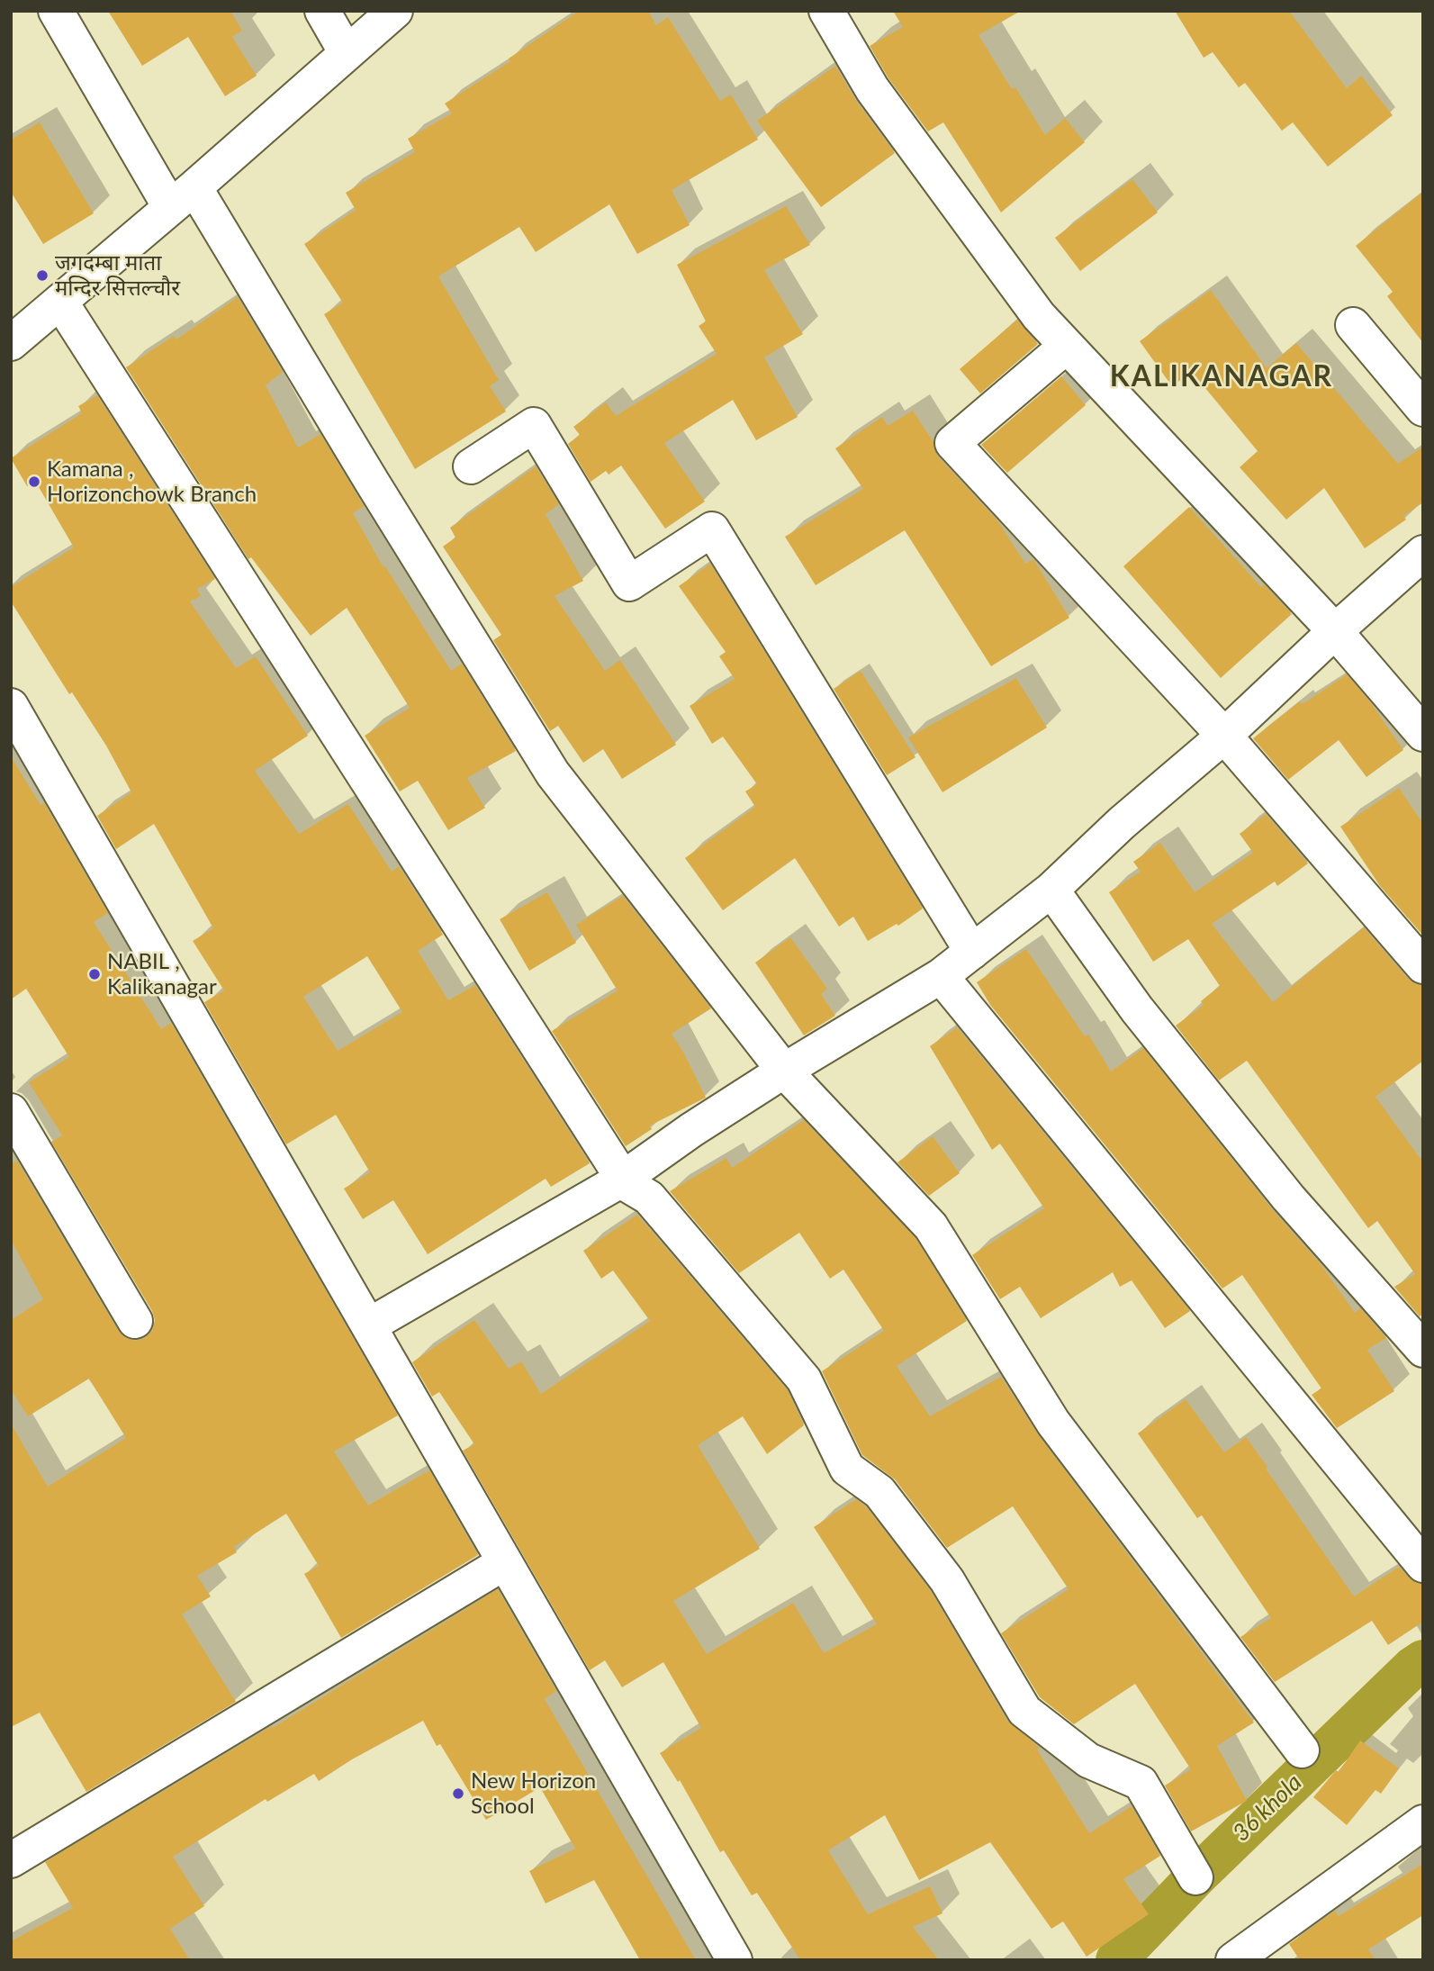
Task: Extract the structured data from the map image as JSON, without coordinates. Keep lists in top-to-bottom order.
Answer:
{
  "districts": ["KALIKANAGAR"],
  "water": ["36 khola"],
  "places": [
    "जगदम्बा माता मन्दिर सित्तल्चौर",
    "Kamana , Horizonchowk Branch",
    "NABIL , Kalikanagar",
    "New Horizon School"
  ]
}
